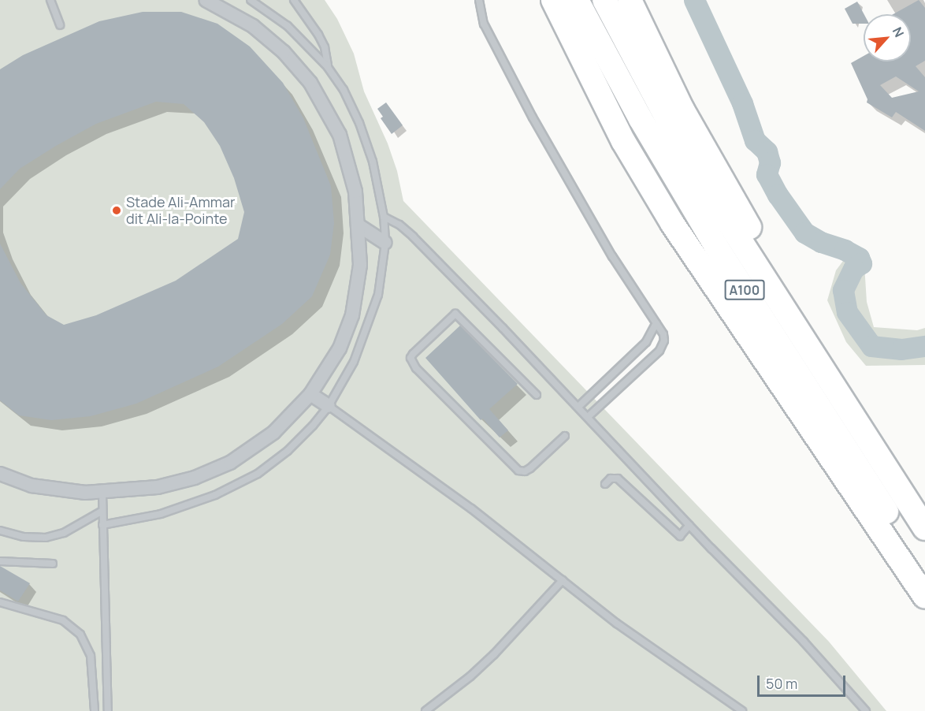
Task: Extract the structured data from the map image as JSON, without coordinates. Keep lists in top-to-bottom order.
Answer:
{
  "streets": {
    "highway": ["A100"]
  },
  "places": ["Stade Ali-Ammar dit Ali-la-Pointe"],
  "scale_bar": "50 m",
  "north": "top right"
}
